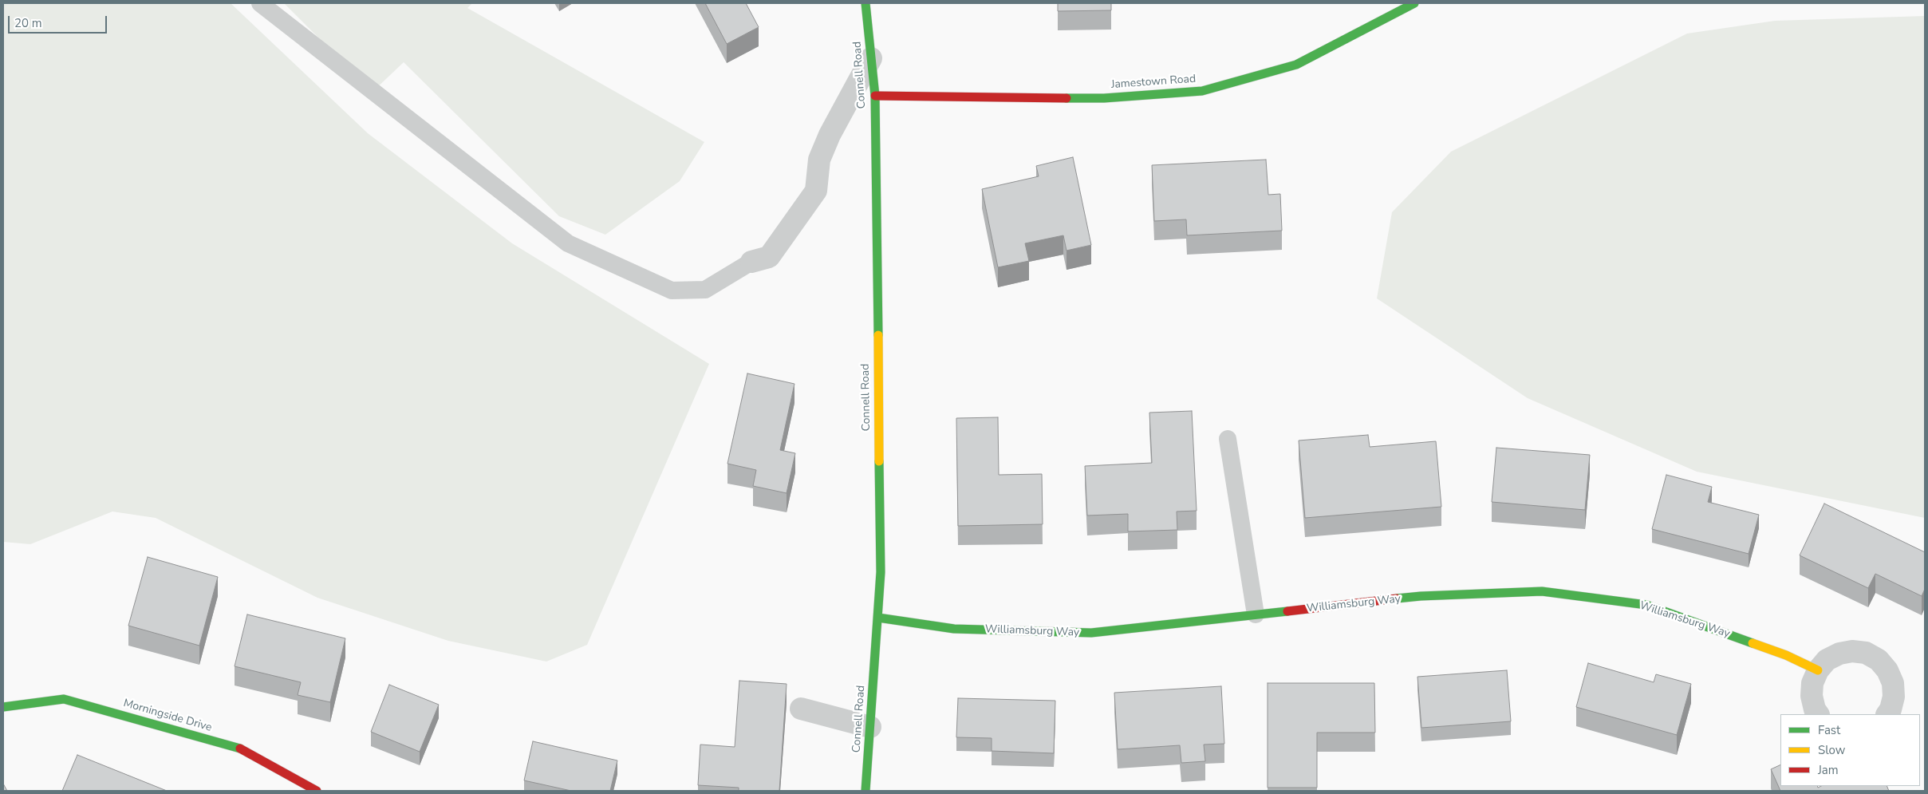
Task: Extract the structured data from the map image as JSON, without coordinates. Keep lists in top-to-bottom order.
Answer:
{
  "streets": {
    "street": [
      "Connell Road",
      "Jamestown Road",
      "Williamsburg Way",
      "Morningside Drive"
    ]
  },
  "crossings": [
    ["Connell Road", "Jamestown Road"],
    ["Connell Road", "Williamsburg Way"]
  ],
  "legend": ["Fast", "Slow", "Jam"],
  "scale_bar": "20 m"
}
